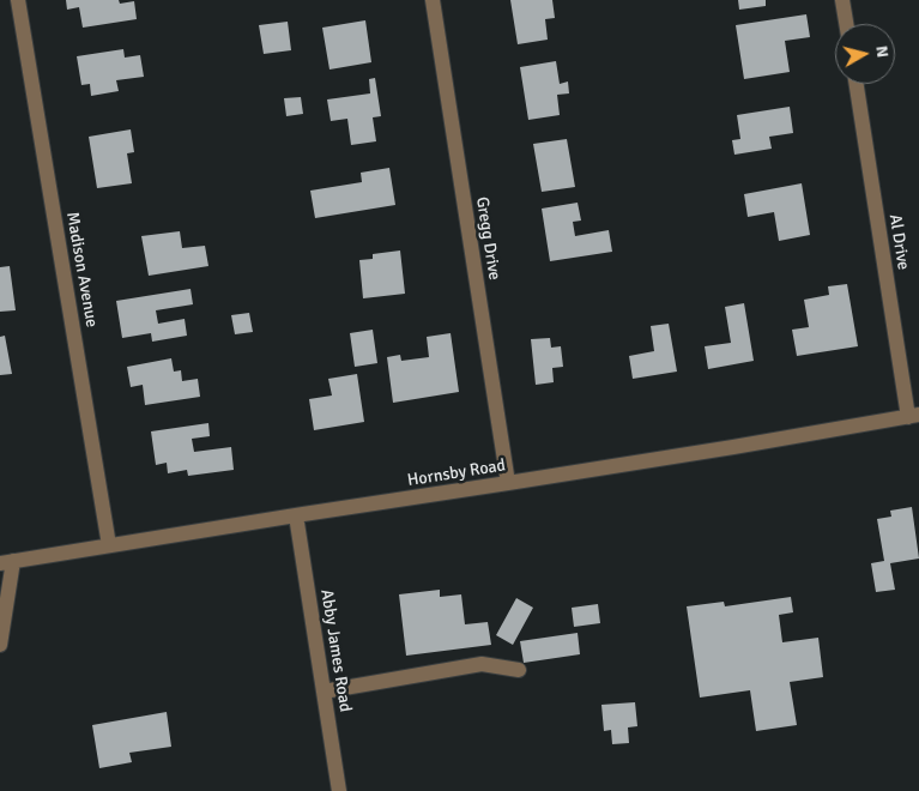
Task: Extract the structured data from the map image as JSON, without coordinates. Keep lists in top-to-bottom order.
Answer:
{
  "streets": {
    "street": [
      "Gregg Drive",
      "Al Drive",
      "Madison Avenue",
      "Hornsby Road",
      "Abby James Road"
    ]
  },
  "crossings": [
    ["Gregg Drive", "Hornsby Road"],
    ["Al Drive", "Hornsby Road"],
    ["Madison Avenue", "Hornsby Road"],
    ["Hornsby Road", "Abby James Road"]
  ],
  "north": "right"
}
